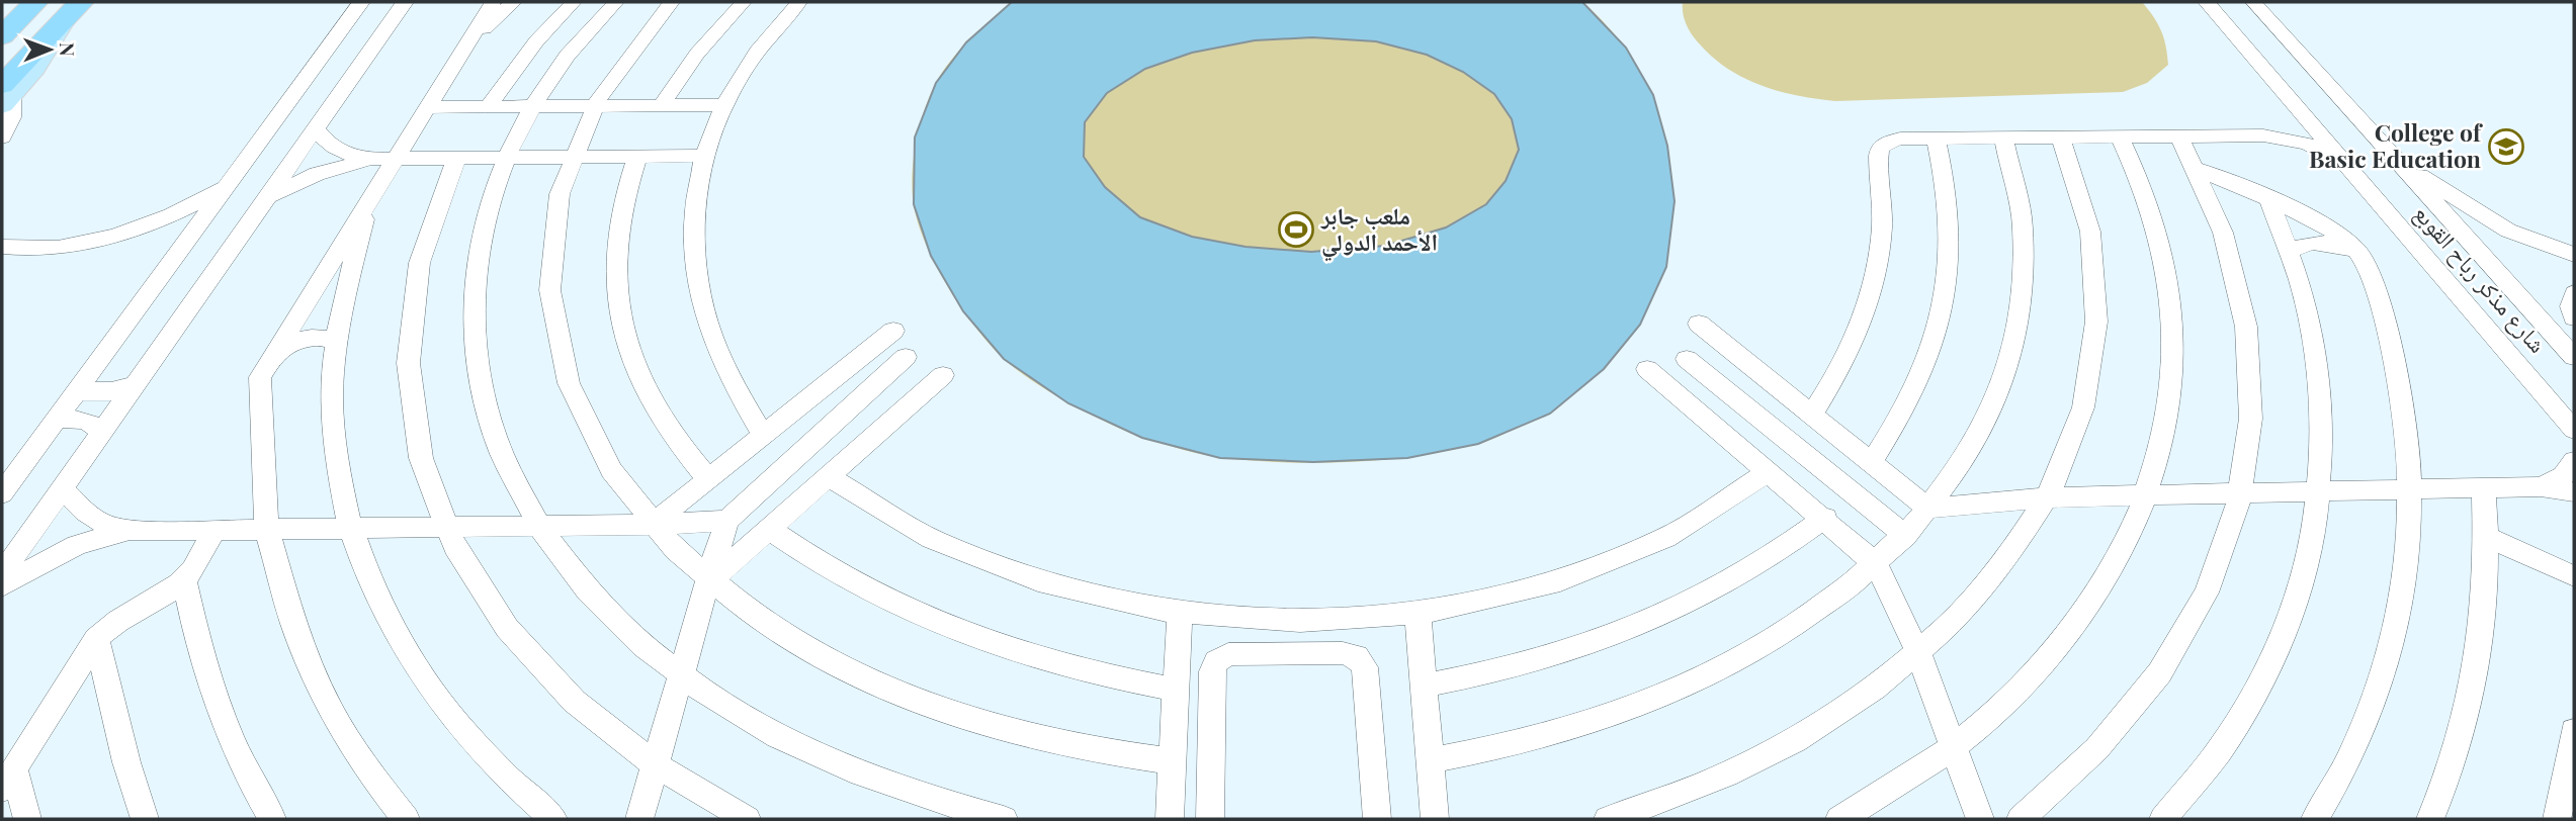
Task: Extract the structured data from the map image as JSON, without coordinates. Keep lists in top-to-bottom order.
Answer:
{
  "streets": {
    "street": ["شارع مذكر رباح القوبع"]
  },
  "places": {
    "school or university": ["College of Basic Education"],
    "sports": ["ملعب جابر الأحمد الدولي"]
  },
  "north": "right"
}
